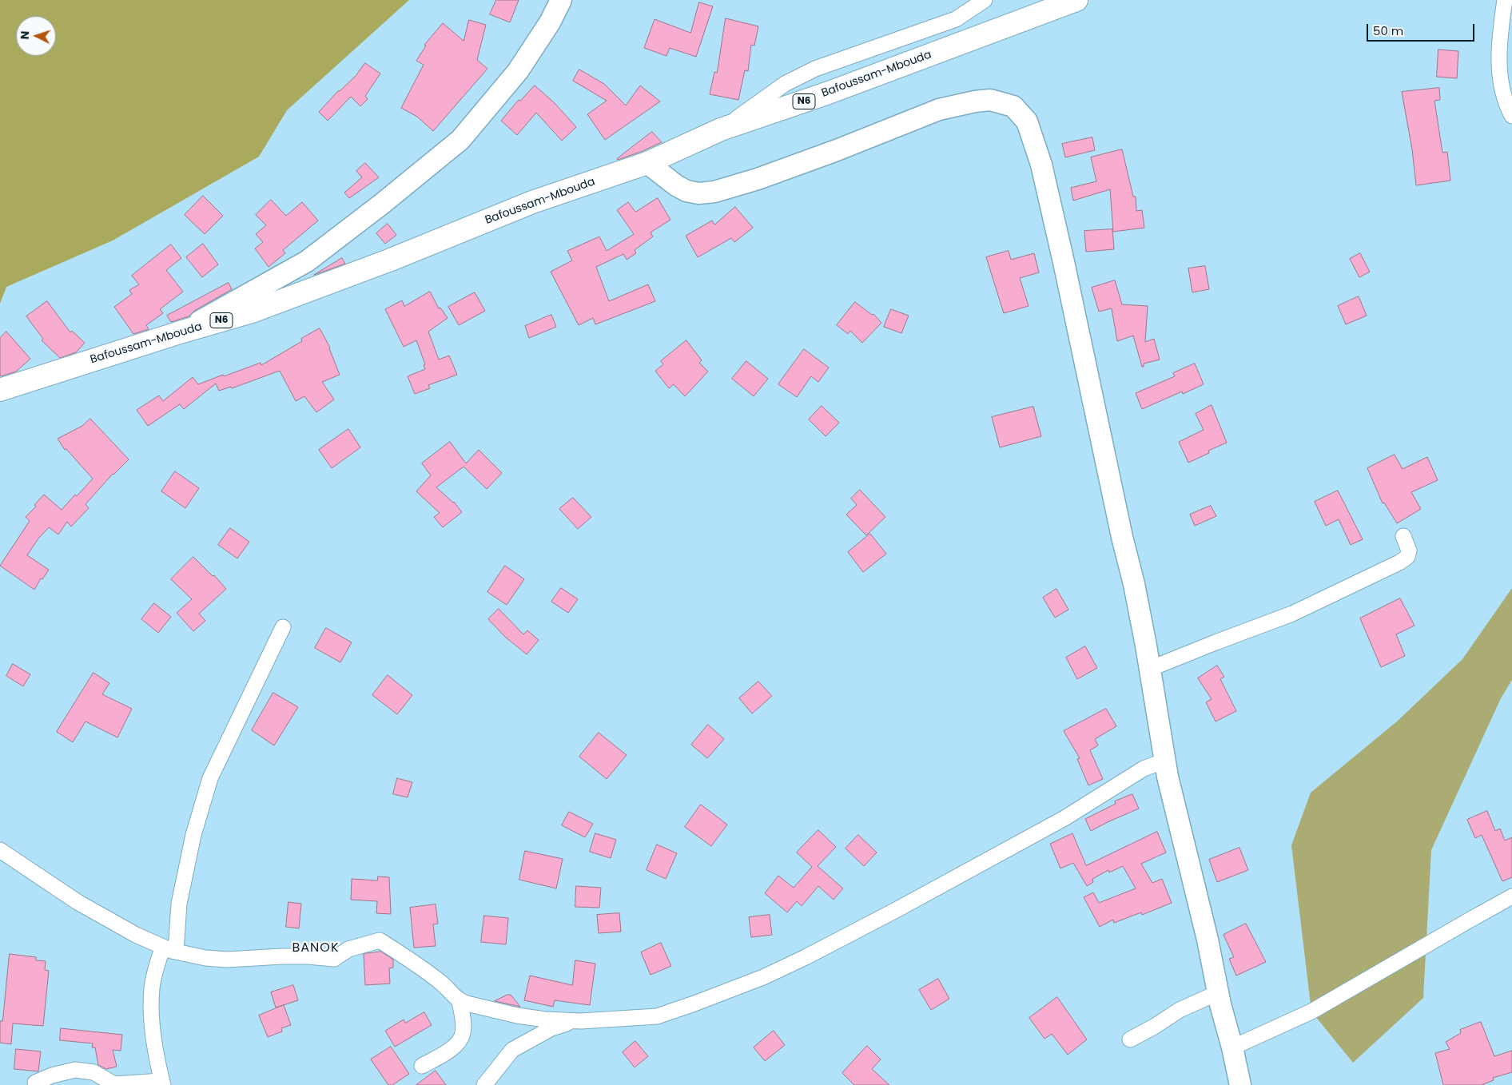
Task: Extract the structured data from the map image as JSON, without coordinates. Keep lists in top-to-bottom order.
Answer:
{
  "streets": {
    "highway": ["Bafoussam-Mbouda", "N6"]
  },
  "districts": ["BANOK"],
  "scale_bar": "50 m",
  "north": "left"
}
